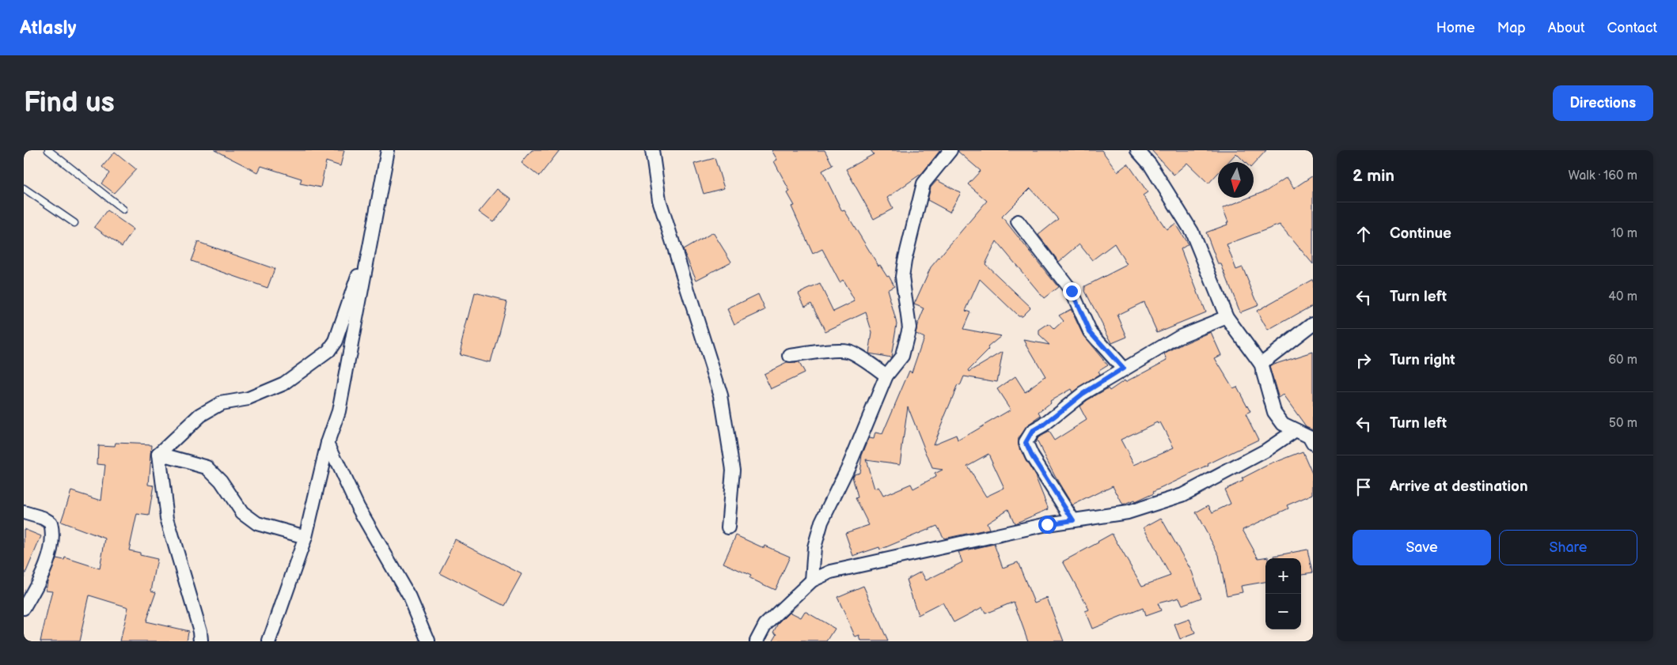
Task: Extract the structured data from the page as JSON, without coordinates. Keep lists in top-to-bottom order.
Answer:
{
  "north": "bottom",
  "page": {
    "header": "Atlasly",
    "nav": [
      "Home",
      "Map",
      "About",
      "Contact"
    ],
    "buttons": [
      "Directions",
      ["Save", "Share"]
    ],
    "title": "Find us",
    "heading": ["2 min", "Walk · 160 m"],
    "list": [
      ["Continue", "10 m"],
      ["Turn left", "40 m"],
      ["Turn right", "60 m"],
      ["Turn left", "50 m"],
      "Arrive at destination"
    ],
    "map_buttons": ["+", "−"]
  }
}
